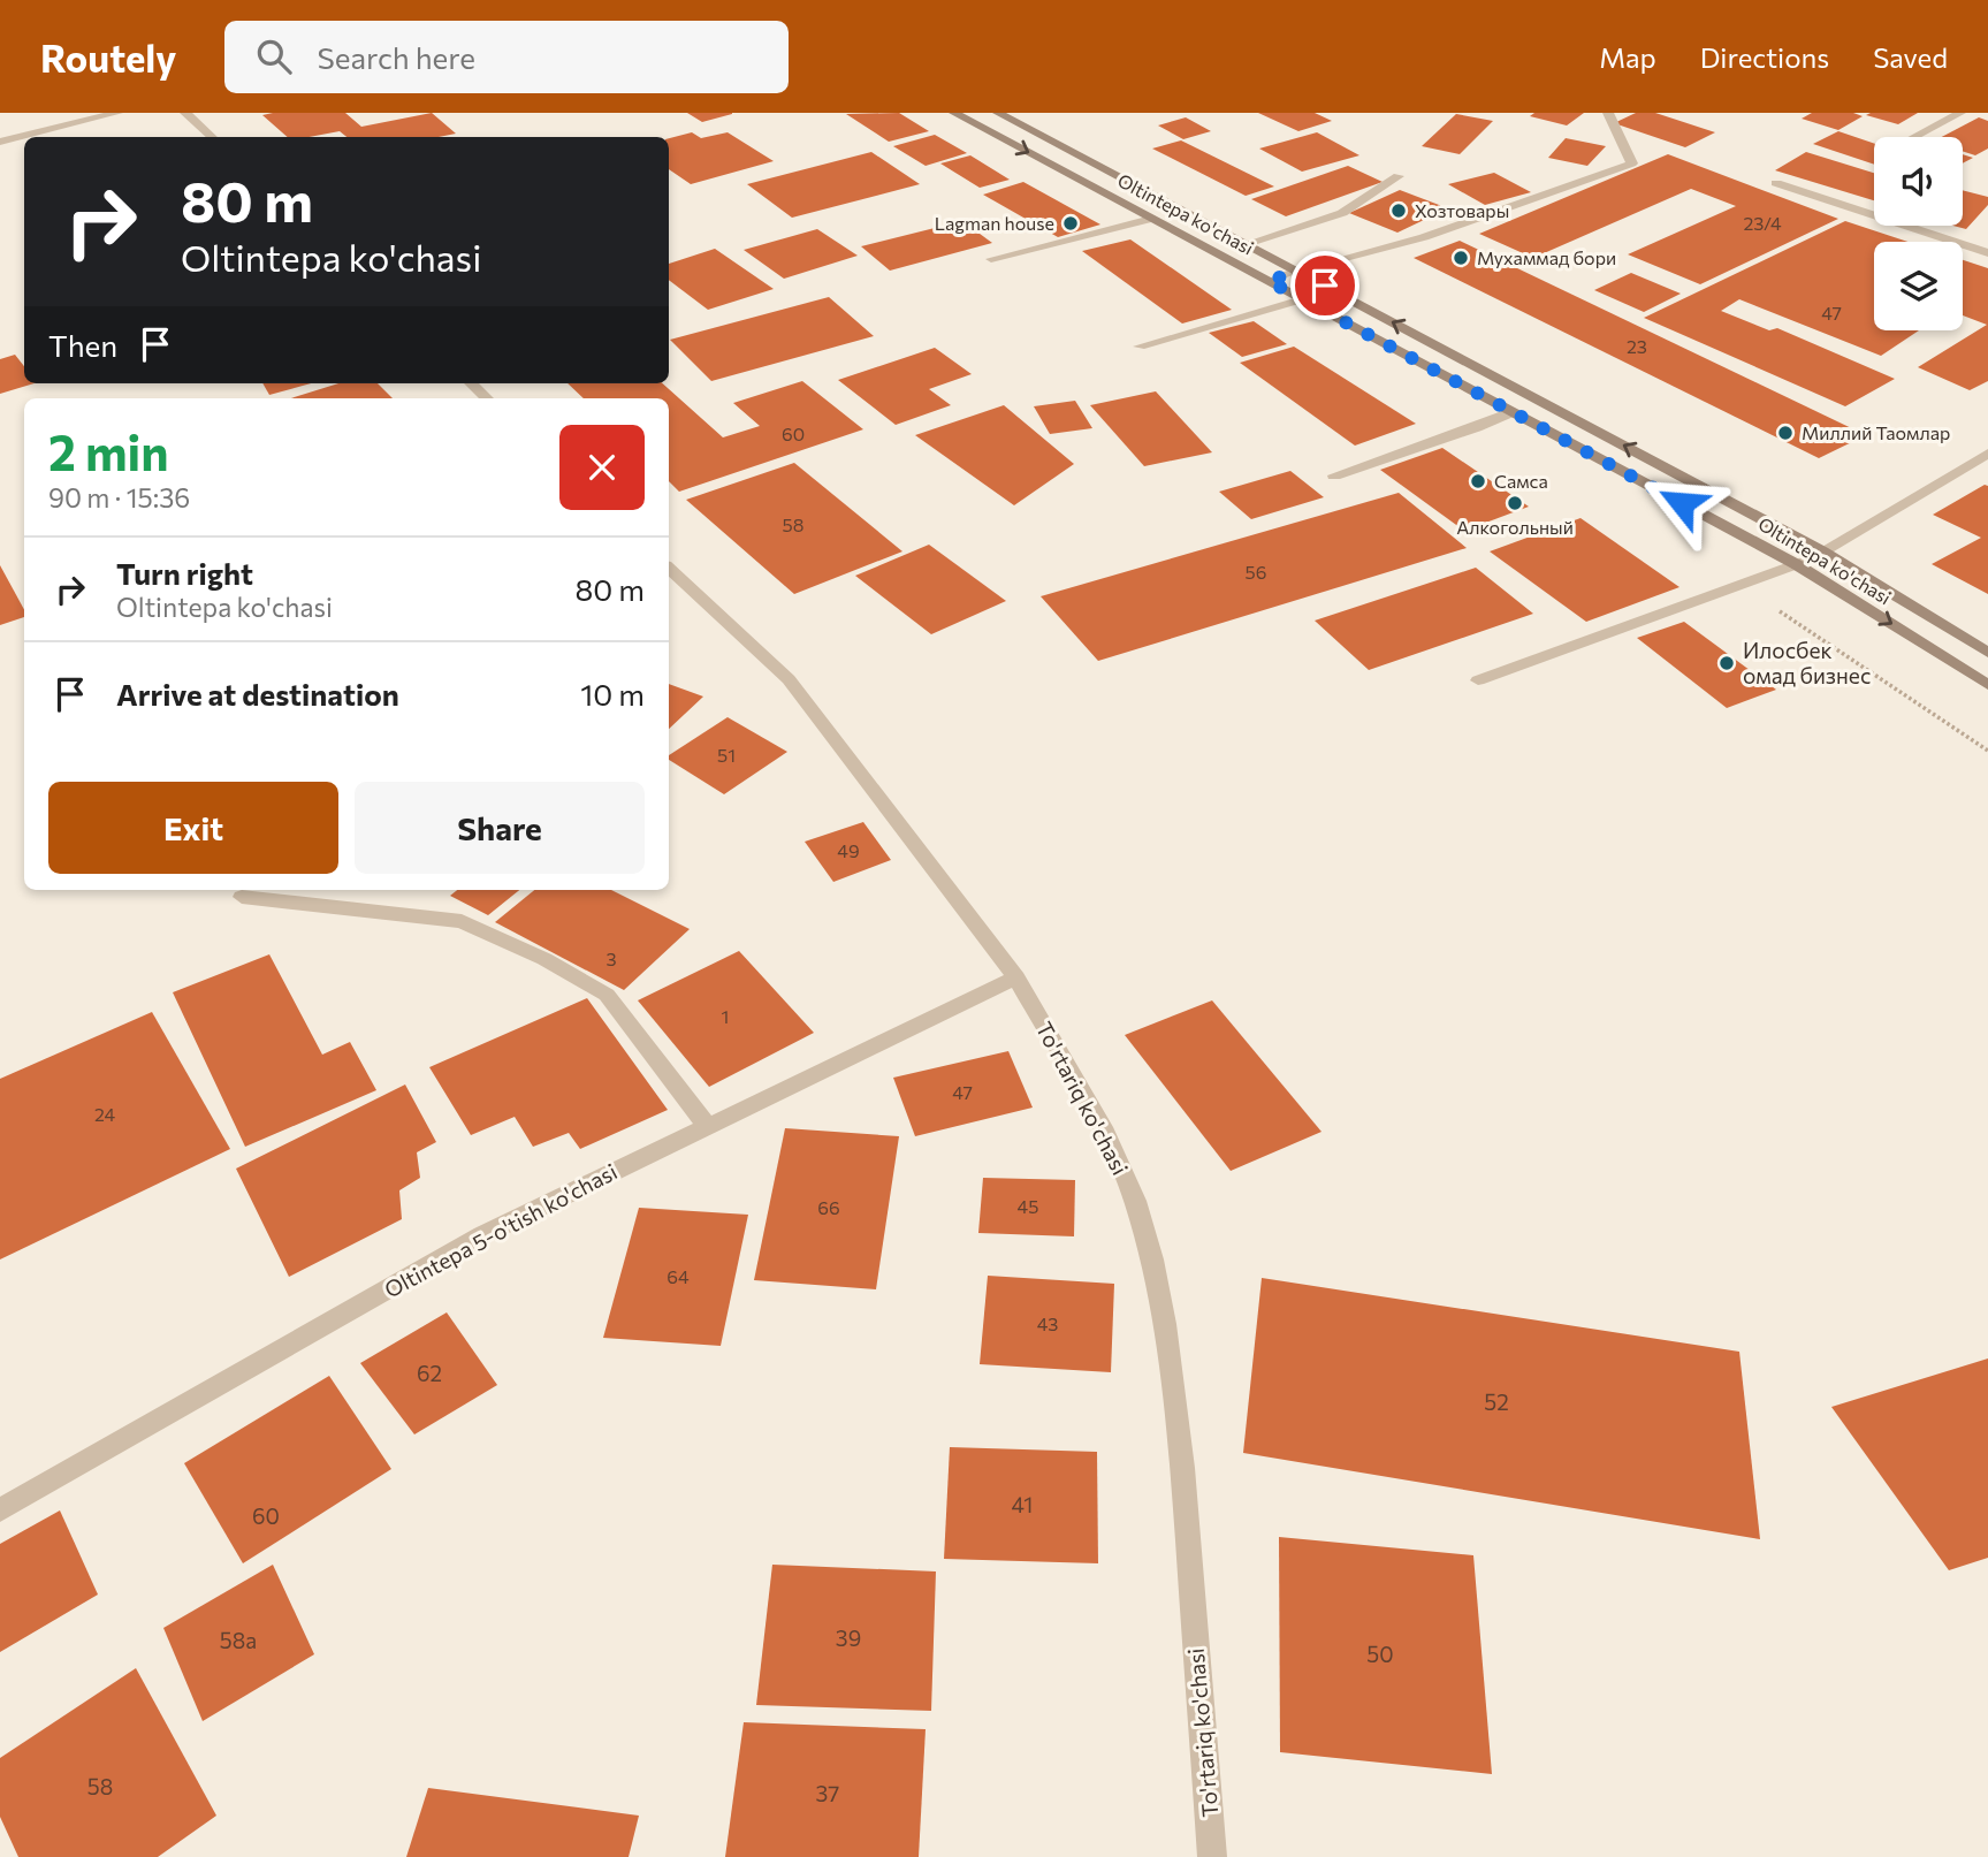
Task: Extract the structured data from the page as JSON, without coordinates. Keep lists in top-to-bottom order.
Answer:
{
  "streets": {
    "main road": ["Oltintepa ko'chasi"],
    "street": ["To'rtariq ko'chasi", "Oltintepa 5-o'tish ko'chasi"]
  },
  "crossings": [
    ["To'rtariq ko'chasi", "Oltintepa 5-o'tish ko'chasi"]
  ],
  "places": [
    "Хозтовары",
    "Lagman house",
    "Мухаммад бори",
    "Миллий Таомлар",
    "Самса",
    "Алкогольный",
    "Илосбек омад бизнес"
  ],
  "house_numbers": [
    "23/4",
    "47",
    "23",
    "60",
    "58",
    "56",
    "51",
    "49",
    "3",
    "1",
    "47",
    "24",
    "45",
    "66",
    "64",
    "43",
    "62",
    "52",
    "41",
    "60",
    "39",
    "58a",
    "50",
    "58",
    "37"
  ],
  "page": {
    "header": "Routely",
    "search": "Search here",
    "nav": ["Map", "Directions", "Saved"],
    "turn": ["80 m", "Oltintepa ko'chasi"],
    "then": "Then",
    "heading": ["2 min", "90 m · 15:36"],
    "list": [
      {
        "name": "Turn right",
        "note": "Oltintepa ko'chasi",
        "value": "80 m"
      },
      {
        "name": "Arrive at destination",
        "value": "10 m"
      }
    ],
    "buttons": ["Exit", "Share"]
  }
}
